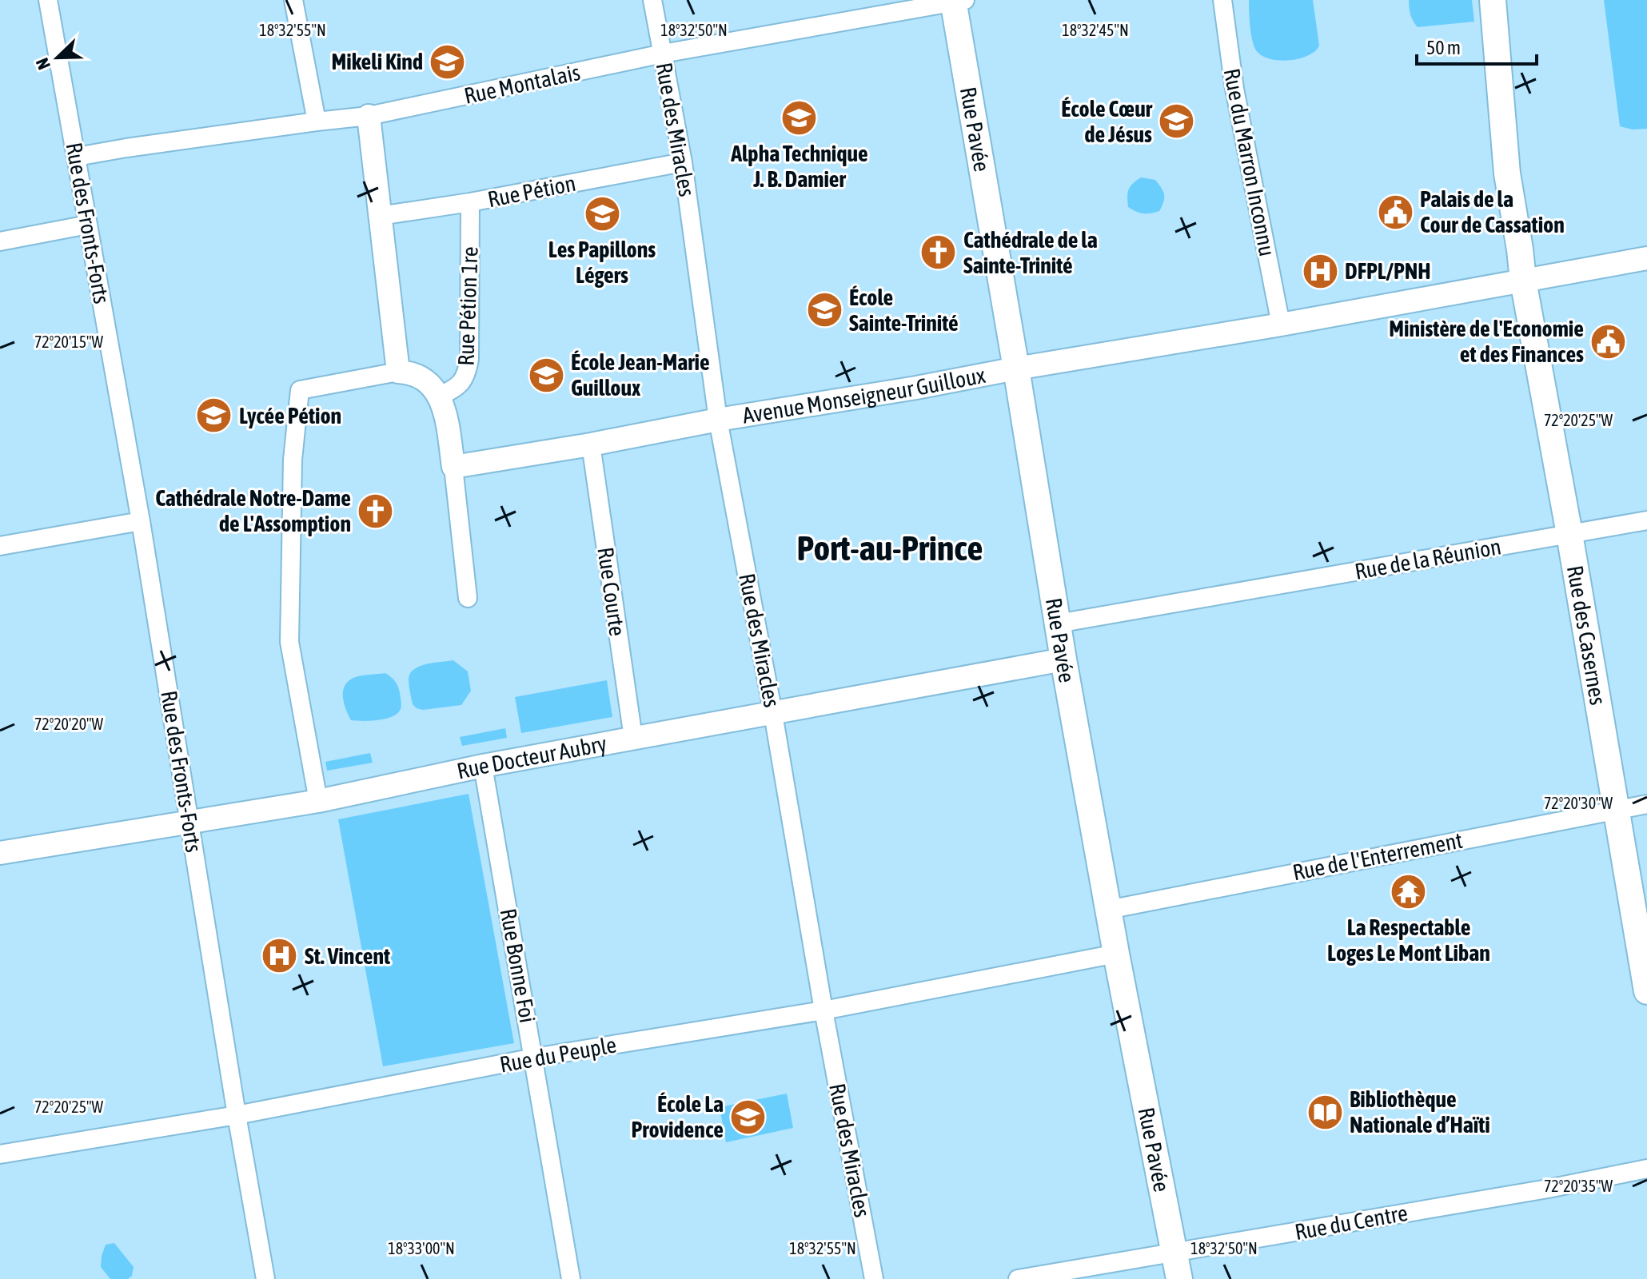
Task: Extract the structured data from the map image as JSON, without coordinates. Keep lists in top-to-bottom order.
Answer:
{
  "streets": {
    "main road": ["Rue Pavée", "Rue des Casernes"],
    "street": [
      "Rue Montalais",
      "Rue des Miracles",
      "Rue du Marron Inconnu",
      "Rue Pétion",
      "Rue des Fronts-Forts",
      "Rue Pétion 1re",
      "Avenue Monseigneur Guilloux",
      "Rue de la Réunion",
      "Rue Courte",
      "Rue Docteur Aubry",
      "Rue de l'Enterrement",
      "Rue Bonne Foi",
      "Rue du Peuple",
      "Rue du Centre"
    ]
  },
  "crossings": [
    ["Rue Montalais", "Rue des Miracles"],
    ["Rue Montalais", "Rue Pavée"],
    ["Rue Montalais", "Rue des Fronts-Forts"],
    ["Rue des Miracles", "Rue Pétion"],
    ["Rue des Miracles", "Avenue Monseigneur Guilloux"],
    ["Rue des Miracles", "Rue Docteur Aubry"],
    ["Rue des Miracles", "Rue du Peuple"],
    ["Rue Pavée", "Avenue Monseigneur Guilloux"],
    ["Rue Pavée", "Rue de la Réunion"],
    ["Rue Pavée", "Rue Docteur Aubry"],
    ["Rue Pavée", "Rue de l'Enterrement"],
    ["Rue Pavée", "Rue du Peuple"],
    ["Rue Pavée", "Rue du Centre"],
    ["Rue du Marron Inconnu", "Avenue Monseigneur Guilloux"],
    ["Rue Pétion", "Rue Pétion 1re"],
    ["Rue des Fronts-Forts", "Rue Docteur Aubry"],
    ["Rue des Fronts-Forts", "Rue du Peuple"],
    ["Avenue Monseigneur Guilloux", "Rue Courte"],
    ["Avenue Monseigneur Guilloux", "Rue des Casernes"],
    ["Rue de la Réunion", "Rue des Casernes"],
    ["Rue Courte", "Rue Docteur Aubry"],
    ["Rue des Casernes", "Rue de l'Enterrement"],
    ["Rue Docteur Aubry", "Rue Bonne Foi"],
    ["Rue Bonne Foi", "Rue du Peuple"]
  ],
  "districts": ["Port-au-Prince"],
  "places": {
    "school or university": [
      "Mikeli Kind",
      "Alpha Technique J. B. Damier",
      "École Cœur de Jésus",
      "Les Papillons Légers",
      "École Sainte-Trinité",
      "École Jean-Marie Guilloux",
      "Lycée Pétion",
      "École La Providence"
    ],
    "public building": ["Palais de la Cour de Cassation", "Ministère de l'Economie et des Finances"],
    "church": ["Cathédrale de la Sainte-Trinité", "Cathédrale Notre-Dame de L'Assomption"],
    "hospital": ["DFPL/PNH", "St. Vincent"],
    "temple": ["La Respectable Loges Le Mont Liban"],
    "library": ["Bibliothèque Nationale d’Haïti"]
  },
  "scale_bar": "50 m",
  "north": "bottom left",
  "coordinates": [
    "18°32'55\"N",
    "18°32'50\"N",
    "18°32'45\"N",
    "72°20'15\"W",
    "72°20'25\"W",
    "72°20'20\"W",
    "72°20'30\"W",
    "72°20'35\"W",
    "18°33'00\"N"
  ]
}
